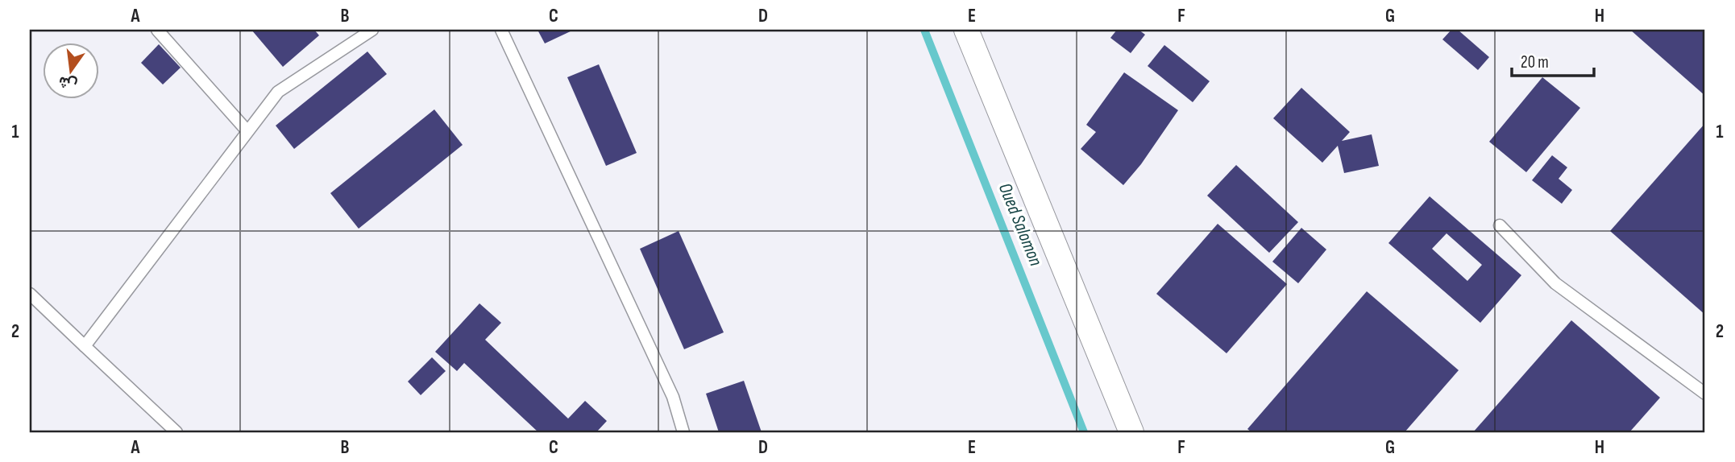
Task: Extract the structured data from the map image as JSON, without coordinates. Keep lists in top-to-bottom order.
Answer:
{
  "water": ["Oued Salomon"],
  "scale_bar": "20 m",
  "north": "bottom",
  "grid": {
    "columns": [
      "A",
      "B",
      "C",
      "D",
      "E",
      "F",
      "G",
      "H"
    ],
    "rows": ["1", "2"]
  }
}
